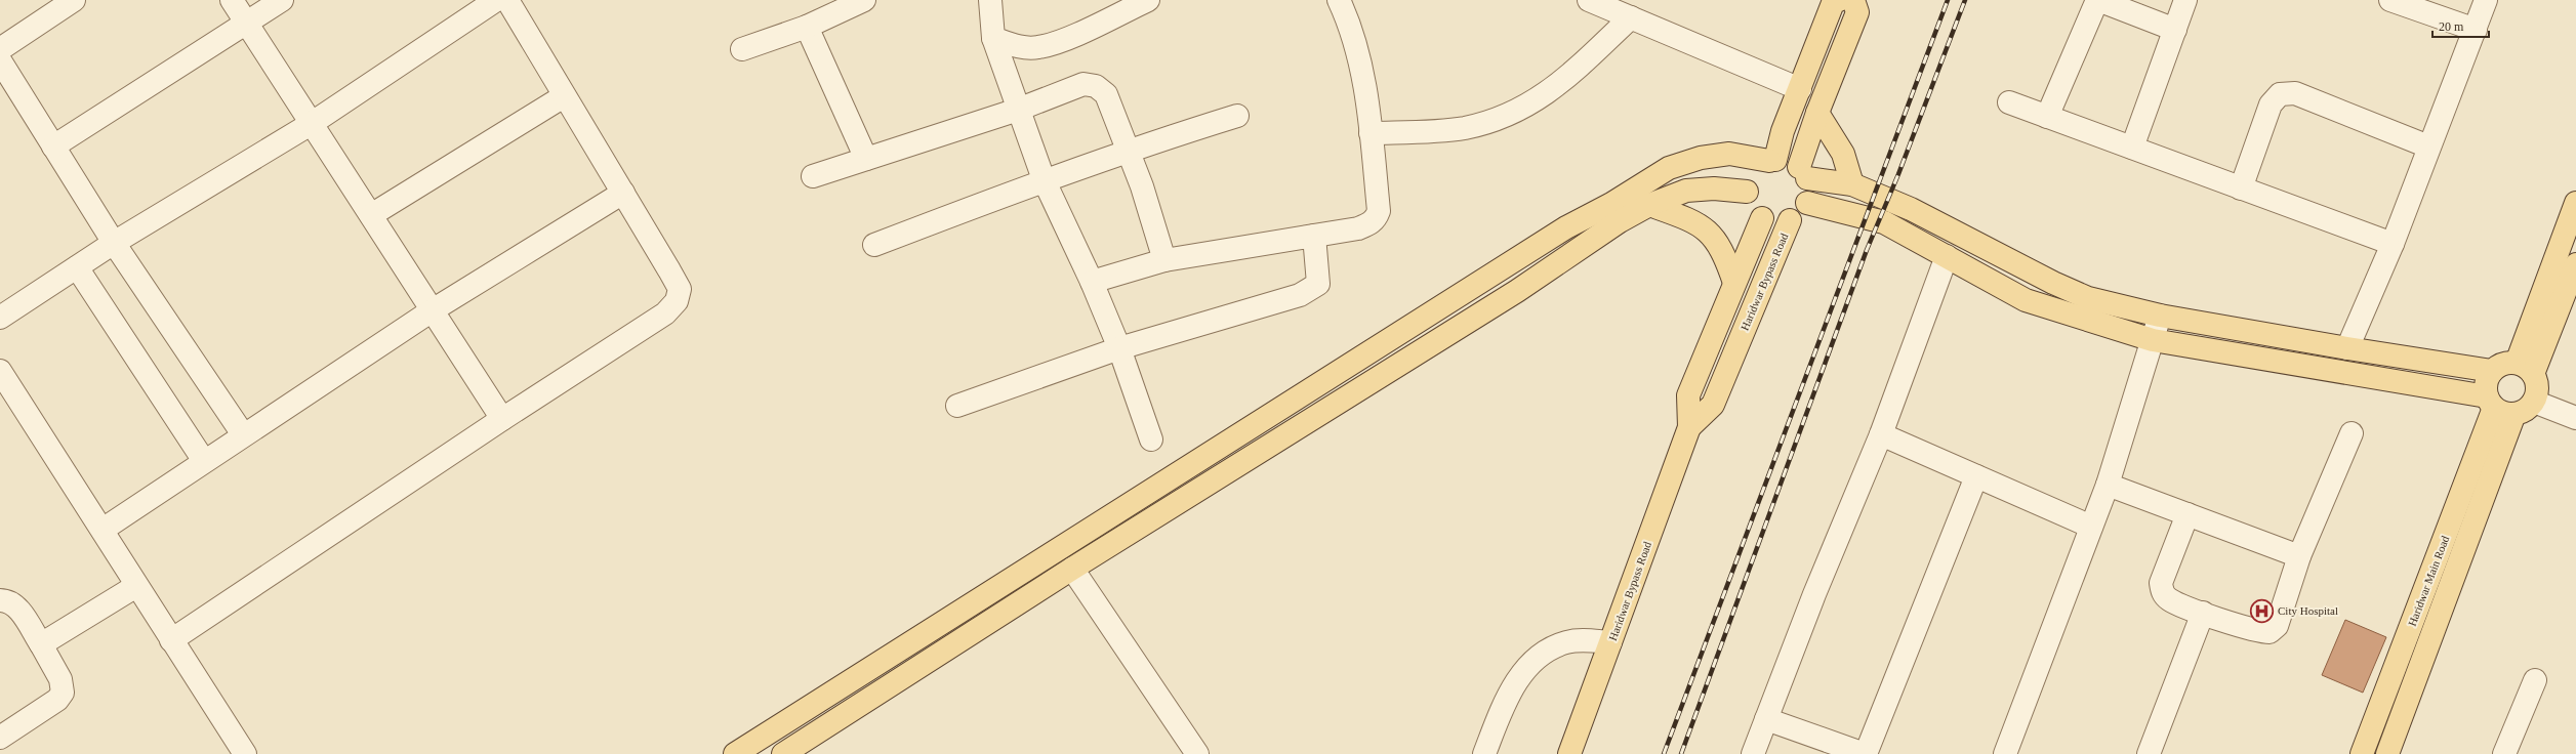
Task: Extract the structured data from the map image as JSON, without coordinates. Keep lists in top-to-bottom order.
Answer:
{
  "streets": {
    "main road": ["Haridwar Bypass Road", "Haridwar Main Road"]
  },
  "places": {
    "hospital": ["City Hospital"]
  },
  "scale_bar": "20 m"
}
